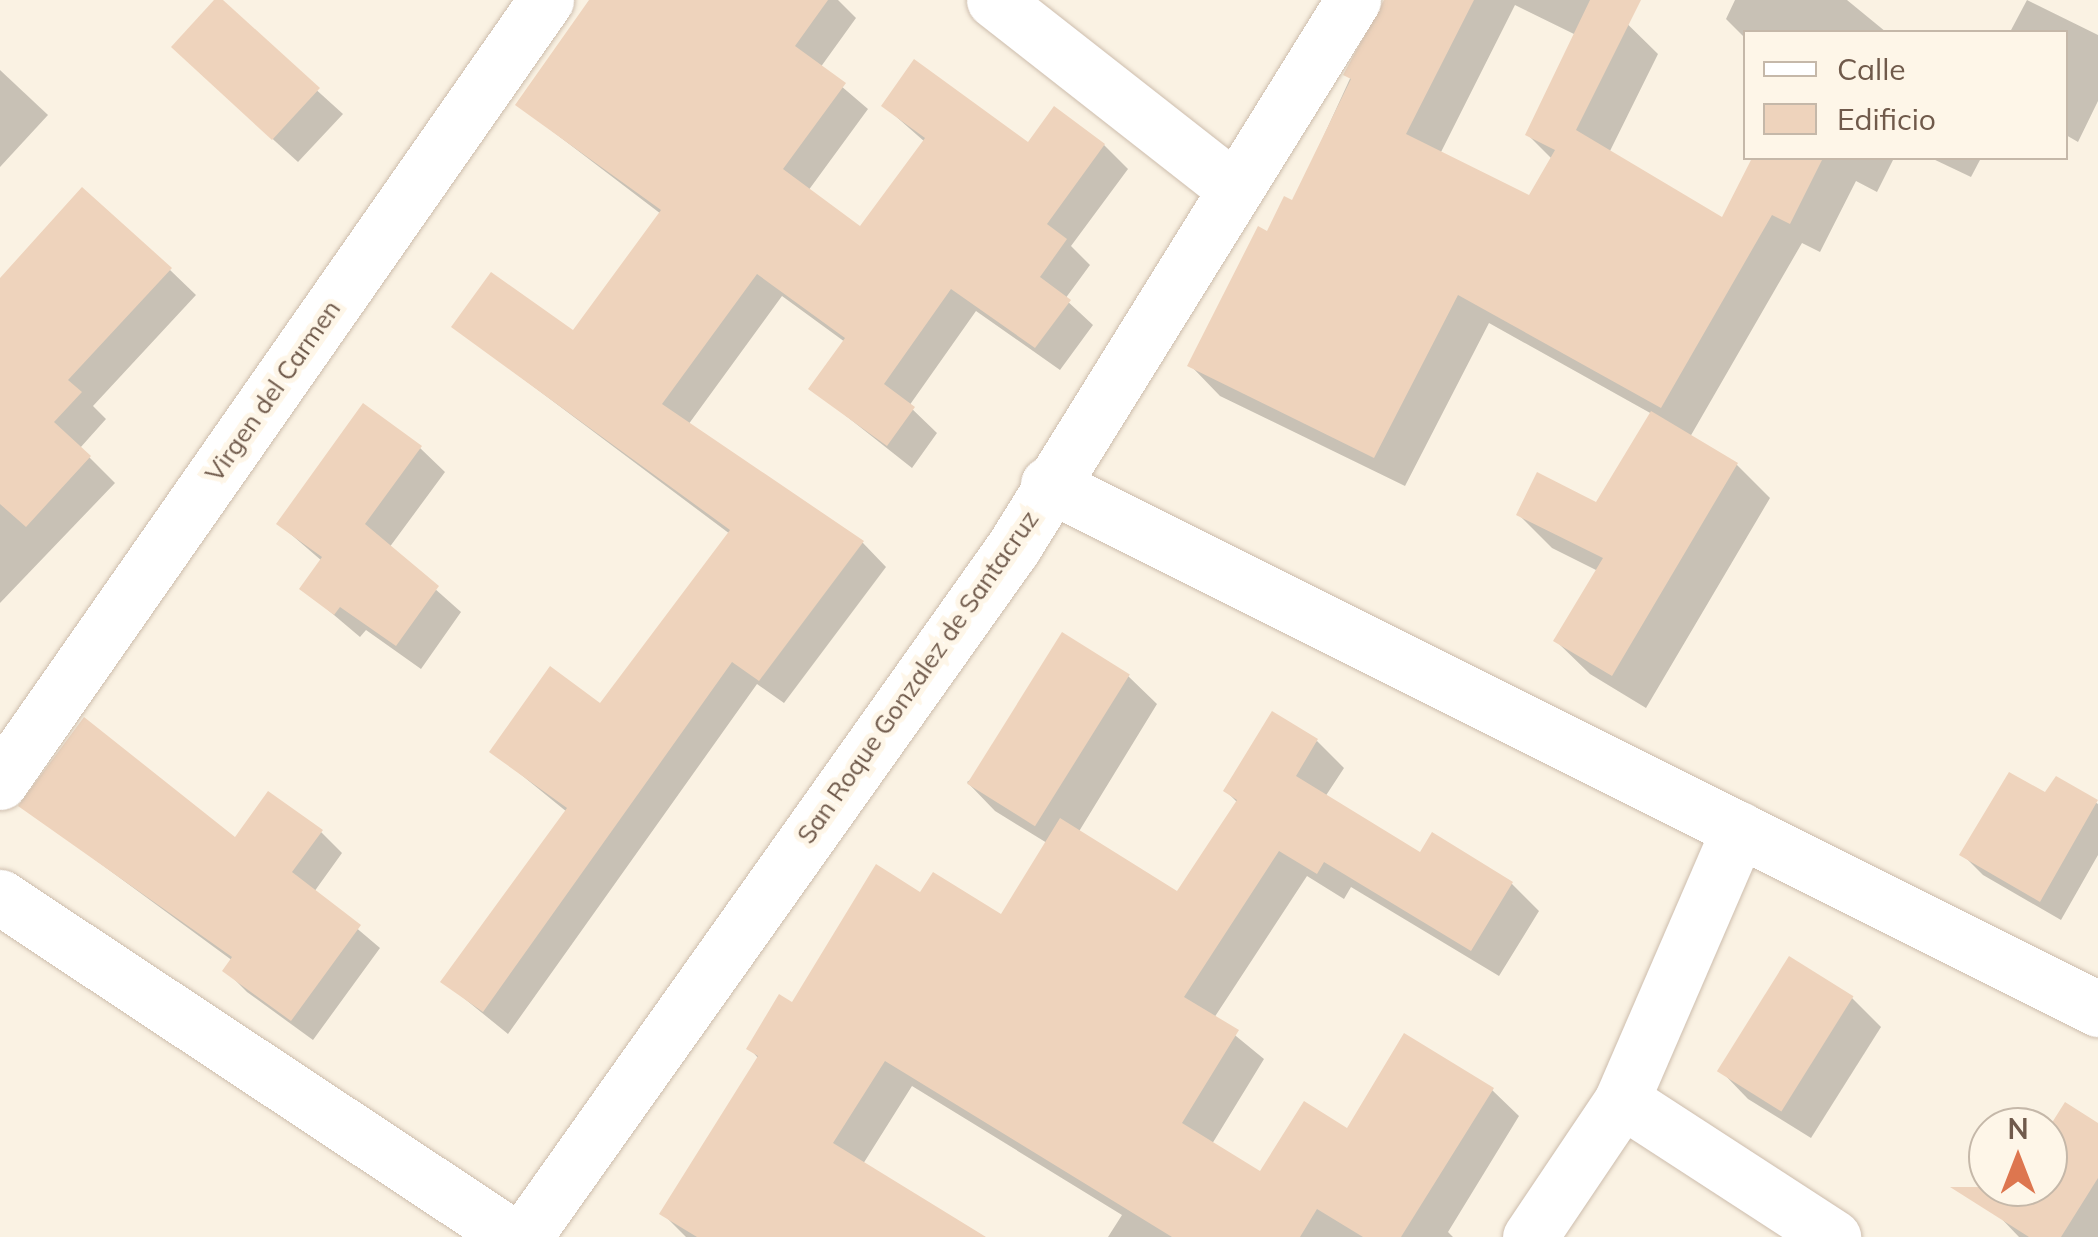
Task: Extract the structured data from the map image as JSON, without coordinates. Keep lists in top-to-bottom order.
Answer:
{
  "streets": {
    "street": ["Virgen del Carmen", "San Roque Gonzalez de Santacruz"]
  },
  "legend": ["Calle", "Edificio"],
  "north": "top"
}
